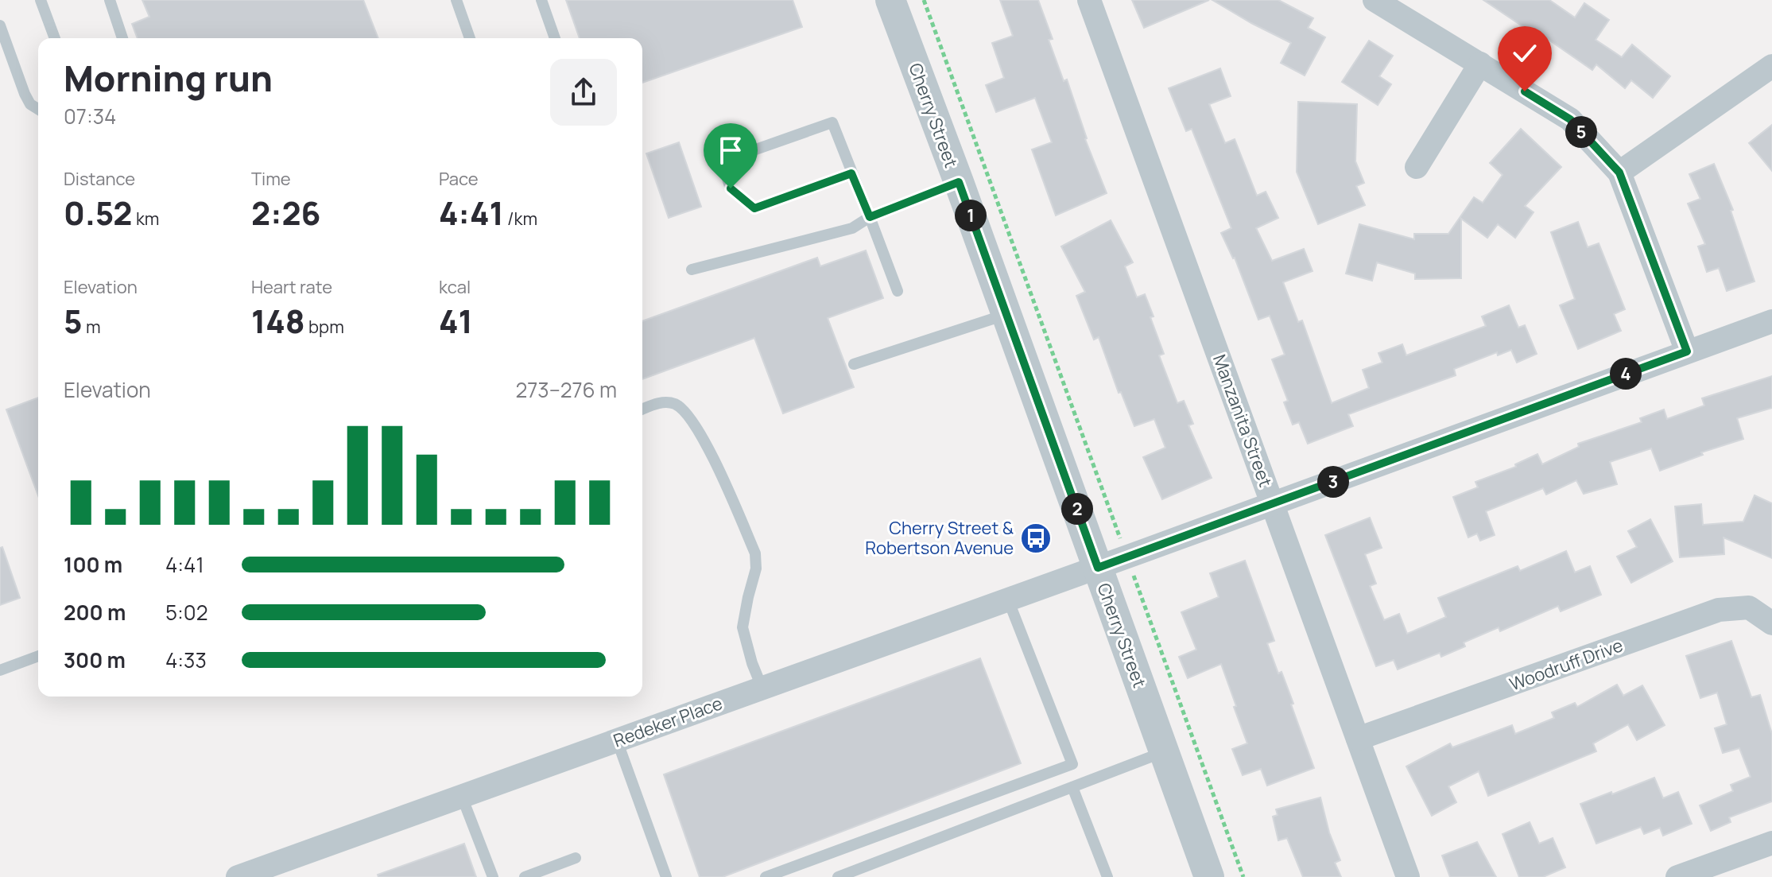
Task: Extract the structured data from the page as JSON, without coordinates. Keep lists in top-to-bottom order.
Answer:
{
  "streets": {
    "street": [
      "Cherry Street",
      "Manzanita Street",
      "Woodruff Drive",
      "Redeker Place"
    ]
  },
  "crossings": [
    ["Cherry Street", "Redeker Place"],
    ["Manzanita Street", "Woodruff Drive"],
    ["Manzanita Street", "Redeker Place"]
  ],
  "places": {
    "bus stop": ["Cherry Street & Robertson Avenue"]
  },
  "page": {
    "heading": ["Morning run", "07:34"],
    "pins": [
      "5",
      "1",
      "4",
      "3",
      "2"
    ],
    "stats": [
      ["Distance", "0.52 km"],
      ["Time", "2:26"],
      ["Pace", "4:41 /km"],
      ["Elevation", "5 m"],
      ["Heart rate", "148 bpm"],
      ["kcal", "41"]
    ],
    "chart": ["Elevation", "273–276 m"],
    "list": [
      {
        "name": "100 m",
        "note": "4:41"
      },
      {
        "name": "200 m",
        "note": "5:02"
      },
      {
        "name": "300 m",
        "note": "4:33"
      }
    ]
  }
}
